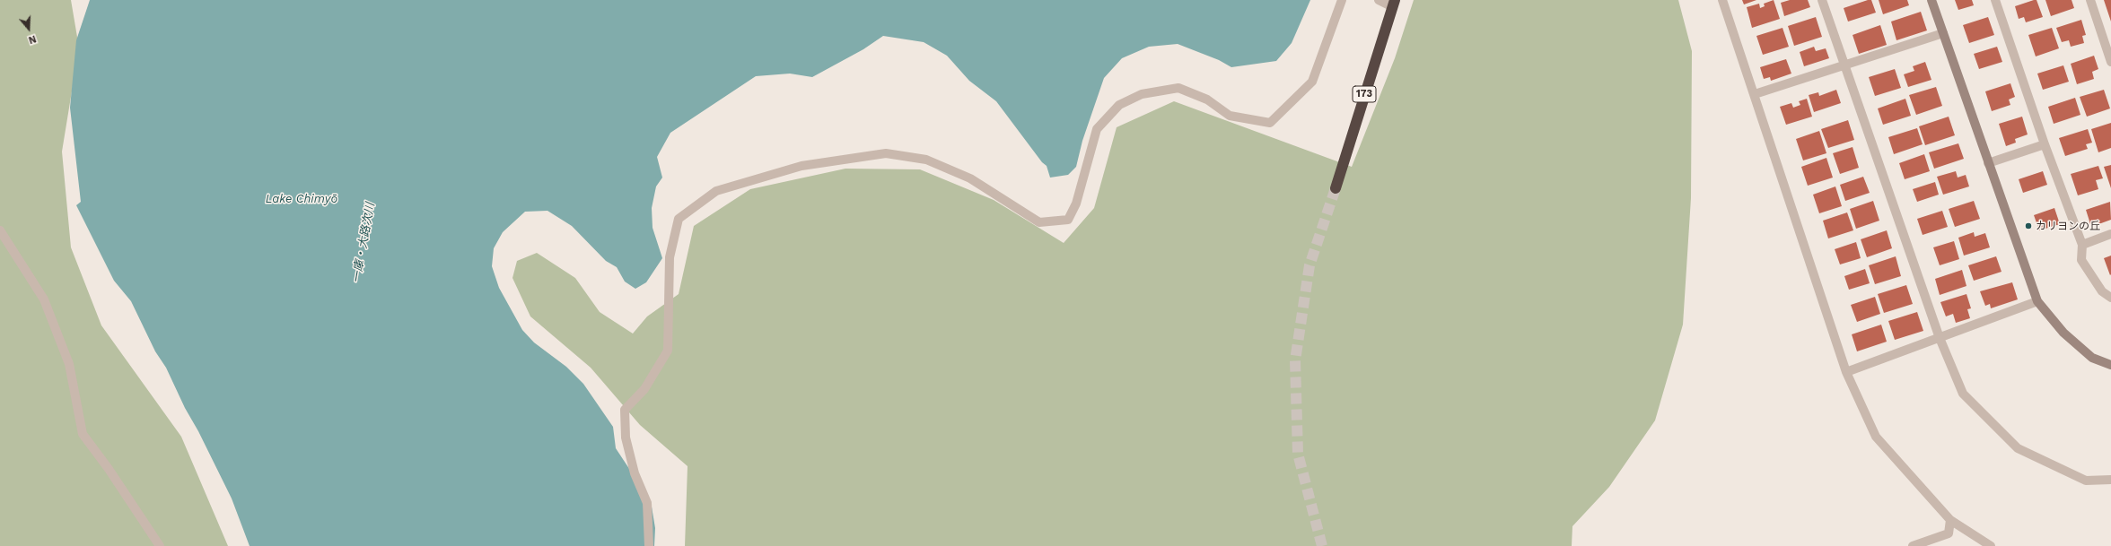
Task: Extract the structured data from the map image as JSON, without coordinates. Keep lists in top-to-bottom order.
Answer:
{
  "streets": {
    "highway": ["173"]
  },
  "water": ["Lake Chimyō", "一庫・大路次川"],
  "places": ["カリヨンの丘"],
  "north": "bottom"
}
